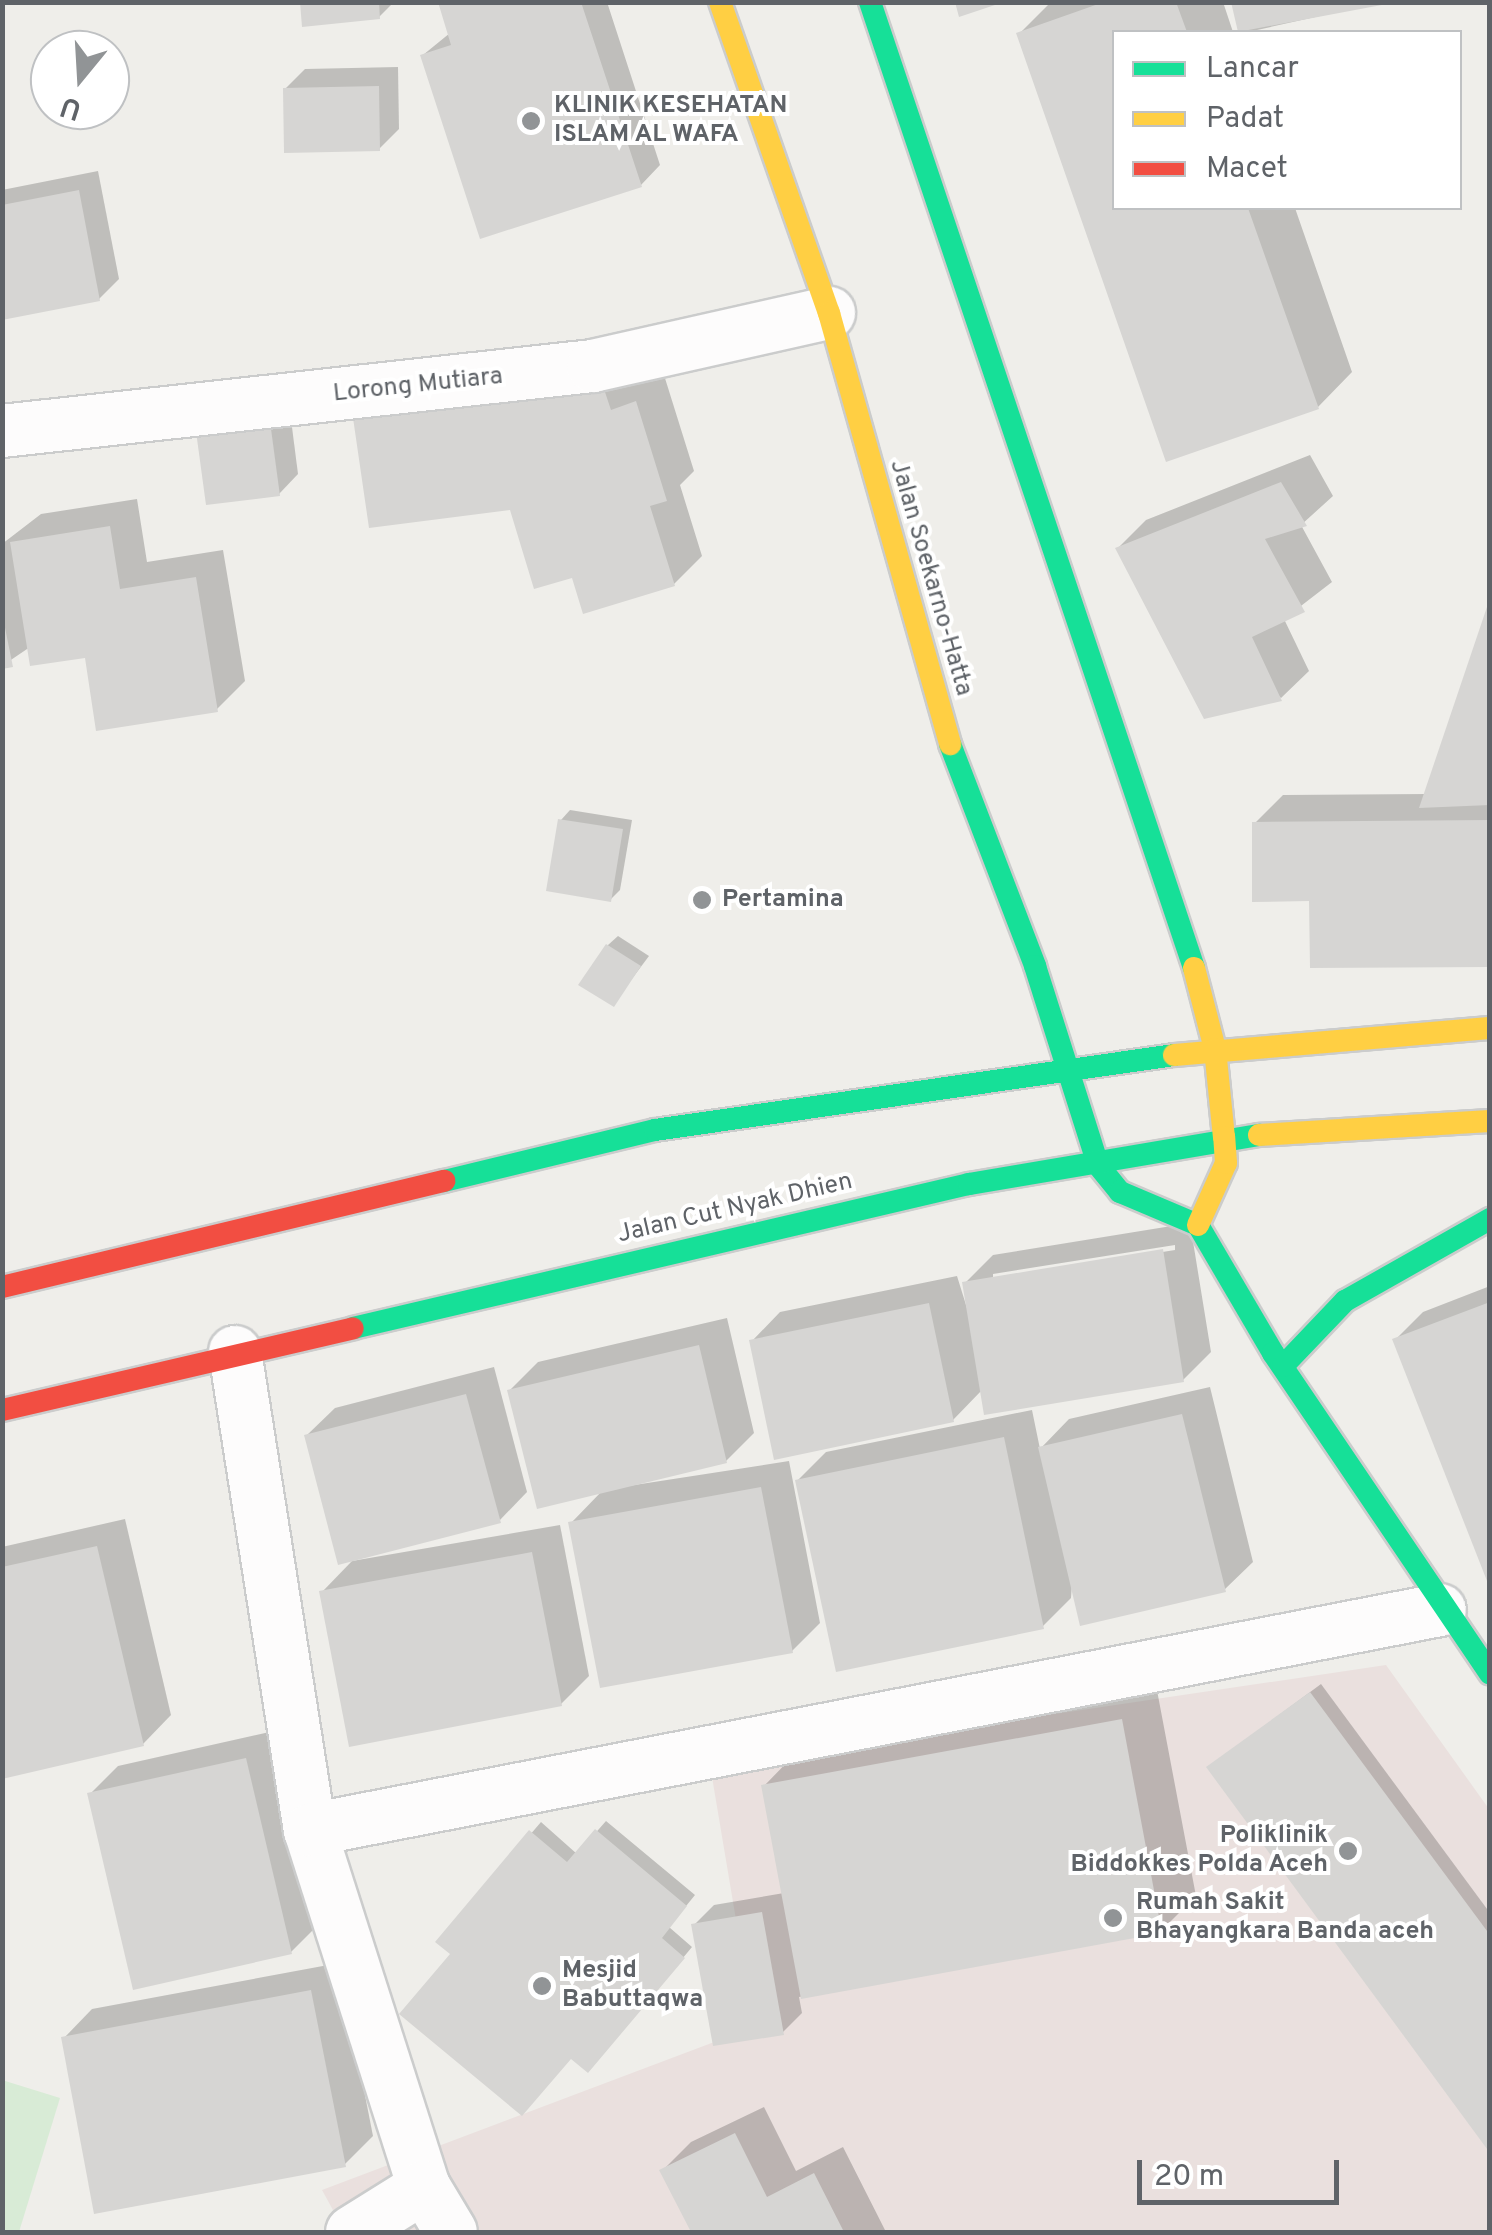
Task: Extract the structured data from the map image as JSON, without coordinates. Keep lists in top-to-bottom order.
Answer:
{
  "streets": {
    "main road": ["Jalan Soekarno-Hatta", "Jalan Cut Nyak Dhien"],
    "street": ["Lorong Mutiara"]
  },
  "crossings": [
    ["Lorong Mutiara", "Jalan Soekarno-Hatta"],
    ["Jalan Soekarno-Hatta", "Jalan Cut Nyak Dhien"]
  ],
  "places": [
    "KLINIK KESEHATAN ISLAM AL WAFA",
    "Pertamina",
    "Poliklinik Biddokkes Polda Aceh",
    "Rumah Sakit Bhayangkara Banda aceh",
    "Mesjid Babuttaqwa"
  ],
  "legend": ["Lancar", "Padat", "Macet"],
  "scale_bar": "20 m",
  "north": "bottom"
}
